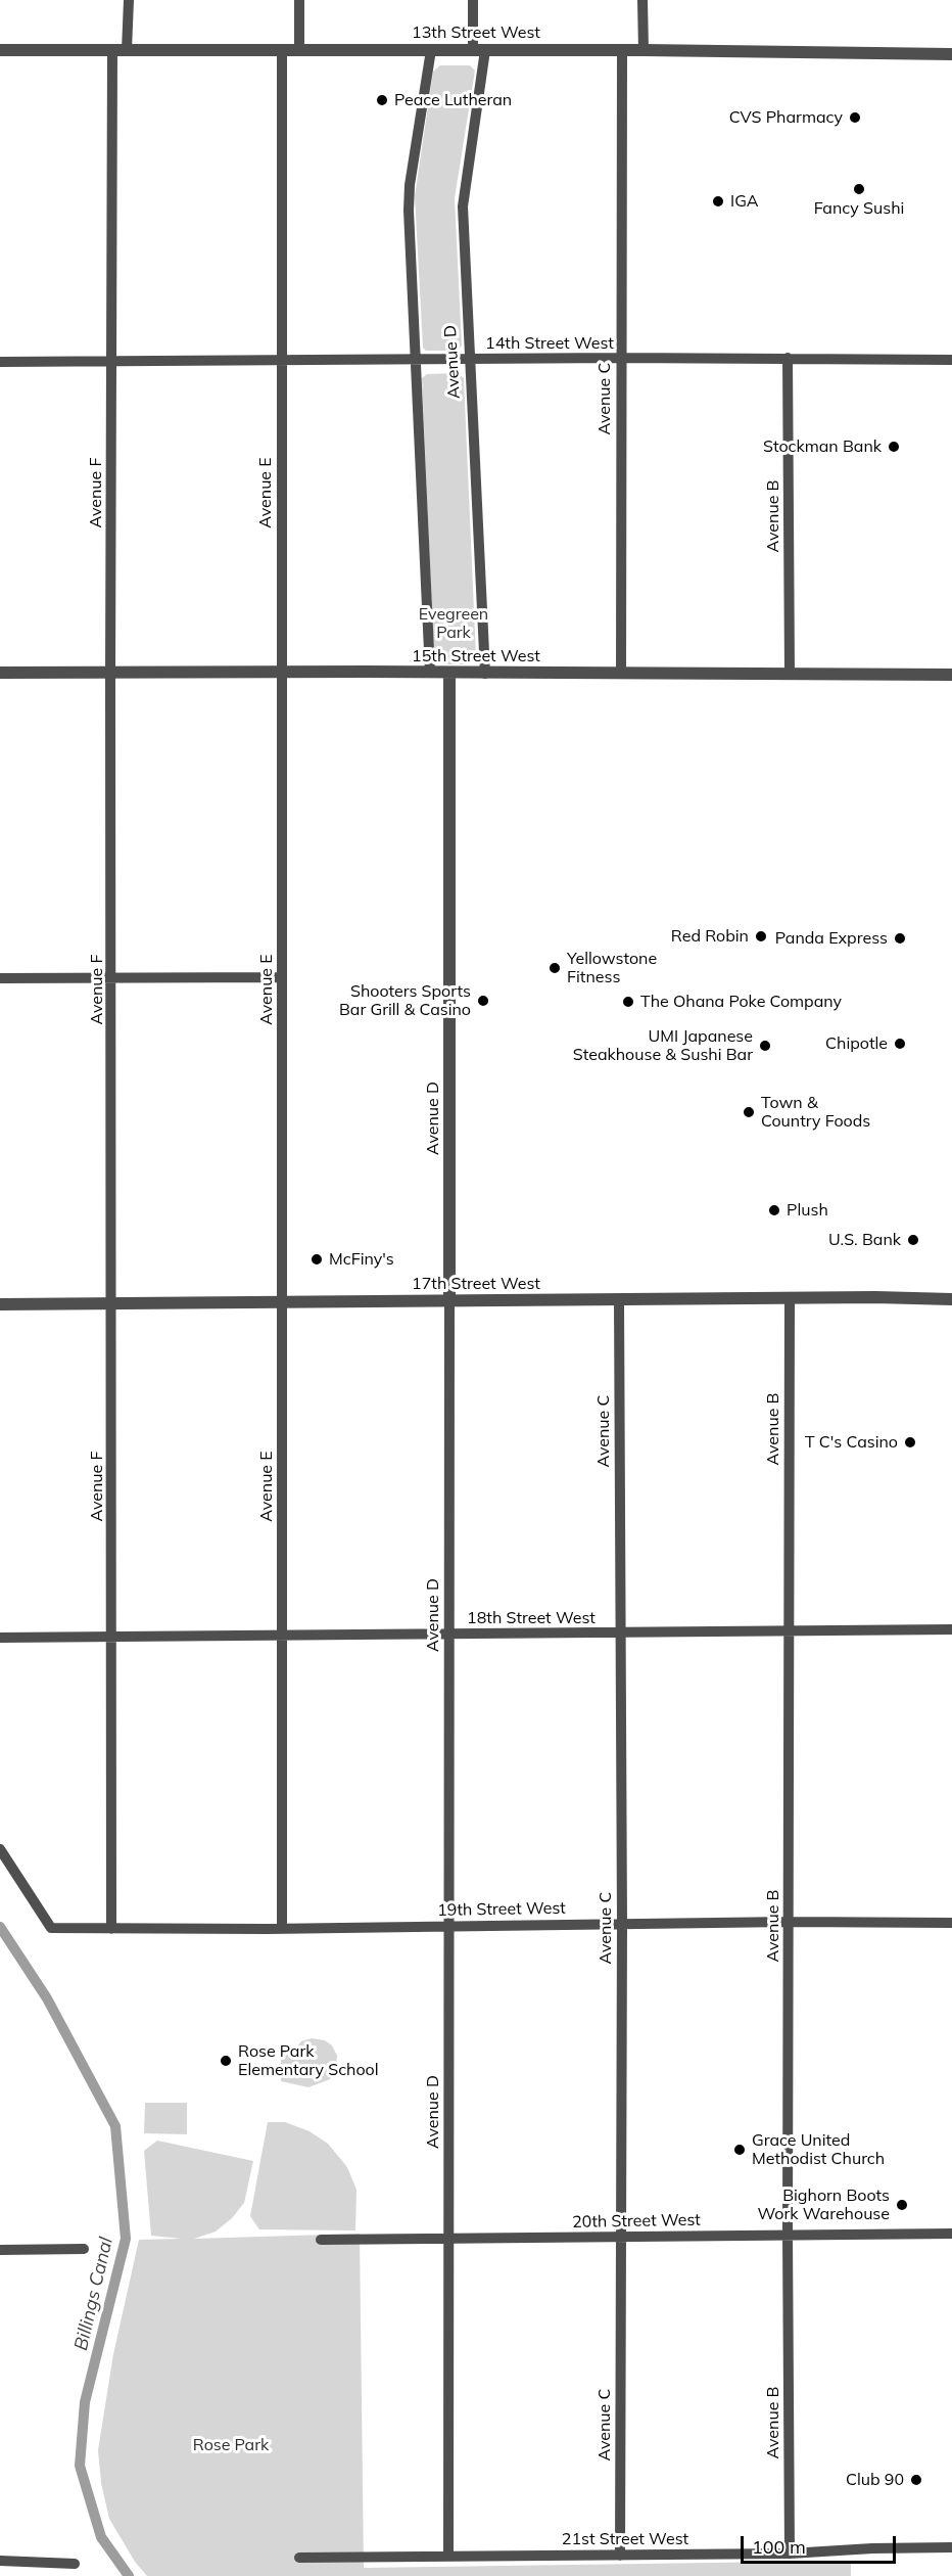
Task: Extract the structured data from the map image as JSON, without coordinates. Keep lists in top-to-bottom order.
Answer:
{
  "streets": {
    "street": [
      "13th Street West",
      "14th Street West",
      "Avenue D",
      "Avenue C",
      "Avenue F",
      "Avenue E",
      "Avenue B",
      "15th Street West",
      "17th Street West",
      "18th Street West",
      "19th Street West",
      "20th Street West",
      "21st Street West"
    ]
  },
  "crossings": [
    ["13th Street West", "Avenue D"],
    ["13th Street West", "Avenue C"],
    ["13th Street West", "Avenue F"],
    ["13th Street West", "Avenue E"],
    ["14th Street West", "Avenue D"],
    ["14th Street West", "Avenue C"],
    ["14th Street West", "Avenue F"],
    ["14th Street West", "Avenue E"],
    ["14th Street West", "Avenue B"],
    ["Avenue D", "15th Street West"],
    ["Avenue D", "17th Street West"],
    ["Avenue D", "18th Street West"],
    ["Avenue D", "19th Street West"],
    ["Avenue D", "20th Street West"],
    ["Avenue D", "21st Street West"],
    ["Avenue C", "15th Street West"],
    ["Avenue C", "17th Street West"],
    ["Avenue C", "18th Street West"],
    ["Avenue C", "19th Street West"],
    ["Avenue C", "20th Street West"],
    ["Avenue C", "21st Street West"],
    ["Avenue F", "15th Street West"],
    ["Avenue F", "17th Street West"],
    ["Avenue F", "18th Street West"],
    ["Avenue F", "19th Street West"],
    ["Avenue E", "15th Street West"],
    ["Avenue E", "17th Street West"],
    ["Avenue E", "18th Street West"],
    ["Avenue E", "19th Street West"],
    ["Avenue B", "15th Street West"],
    ["Avenue B", "17th Street West"],
    ["Avenue B", "18th Street West"],
    ["Avenue B", "19th Street West"],
    ["Avenue B", "20th Street West"],
    ["Avenue B", "21st Street West"]
  ],
  "water": ["Billings Canal"],
  "parks": ["Evegreen Park", "Rose Park"],
  "places": [
    "Peace Lutheran",
    "CVS Pharmacy",
    "Fancy Sushi",
    "IGA",
    "Stockman Bank",
    "Red Robin",
    "Panda Express",
    "Yellowstone Fitness",
    "Shooters Sports Bar Grill & Casino",
    "The Ohana Poke Company",
    "Chipotle",
    "UMI Japanese Steakhouse & Sushi Bar",
    "Town & Country Foods",
    "Plush",
    "U.S. Bank",
    "McFiny's",
    "T C's Casino",
    "Rose Park Elementary School",
    "Grace United Methodist Church",
    "Bighorn Boots Work Warehouse",
    "Club 90"
  ],
  "scale_bar": "100 m"
}
